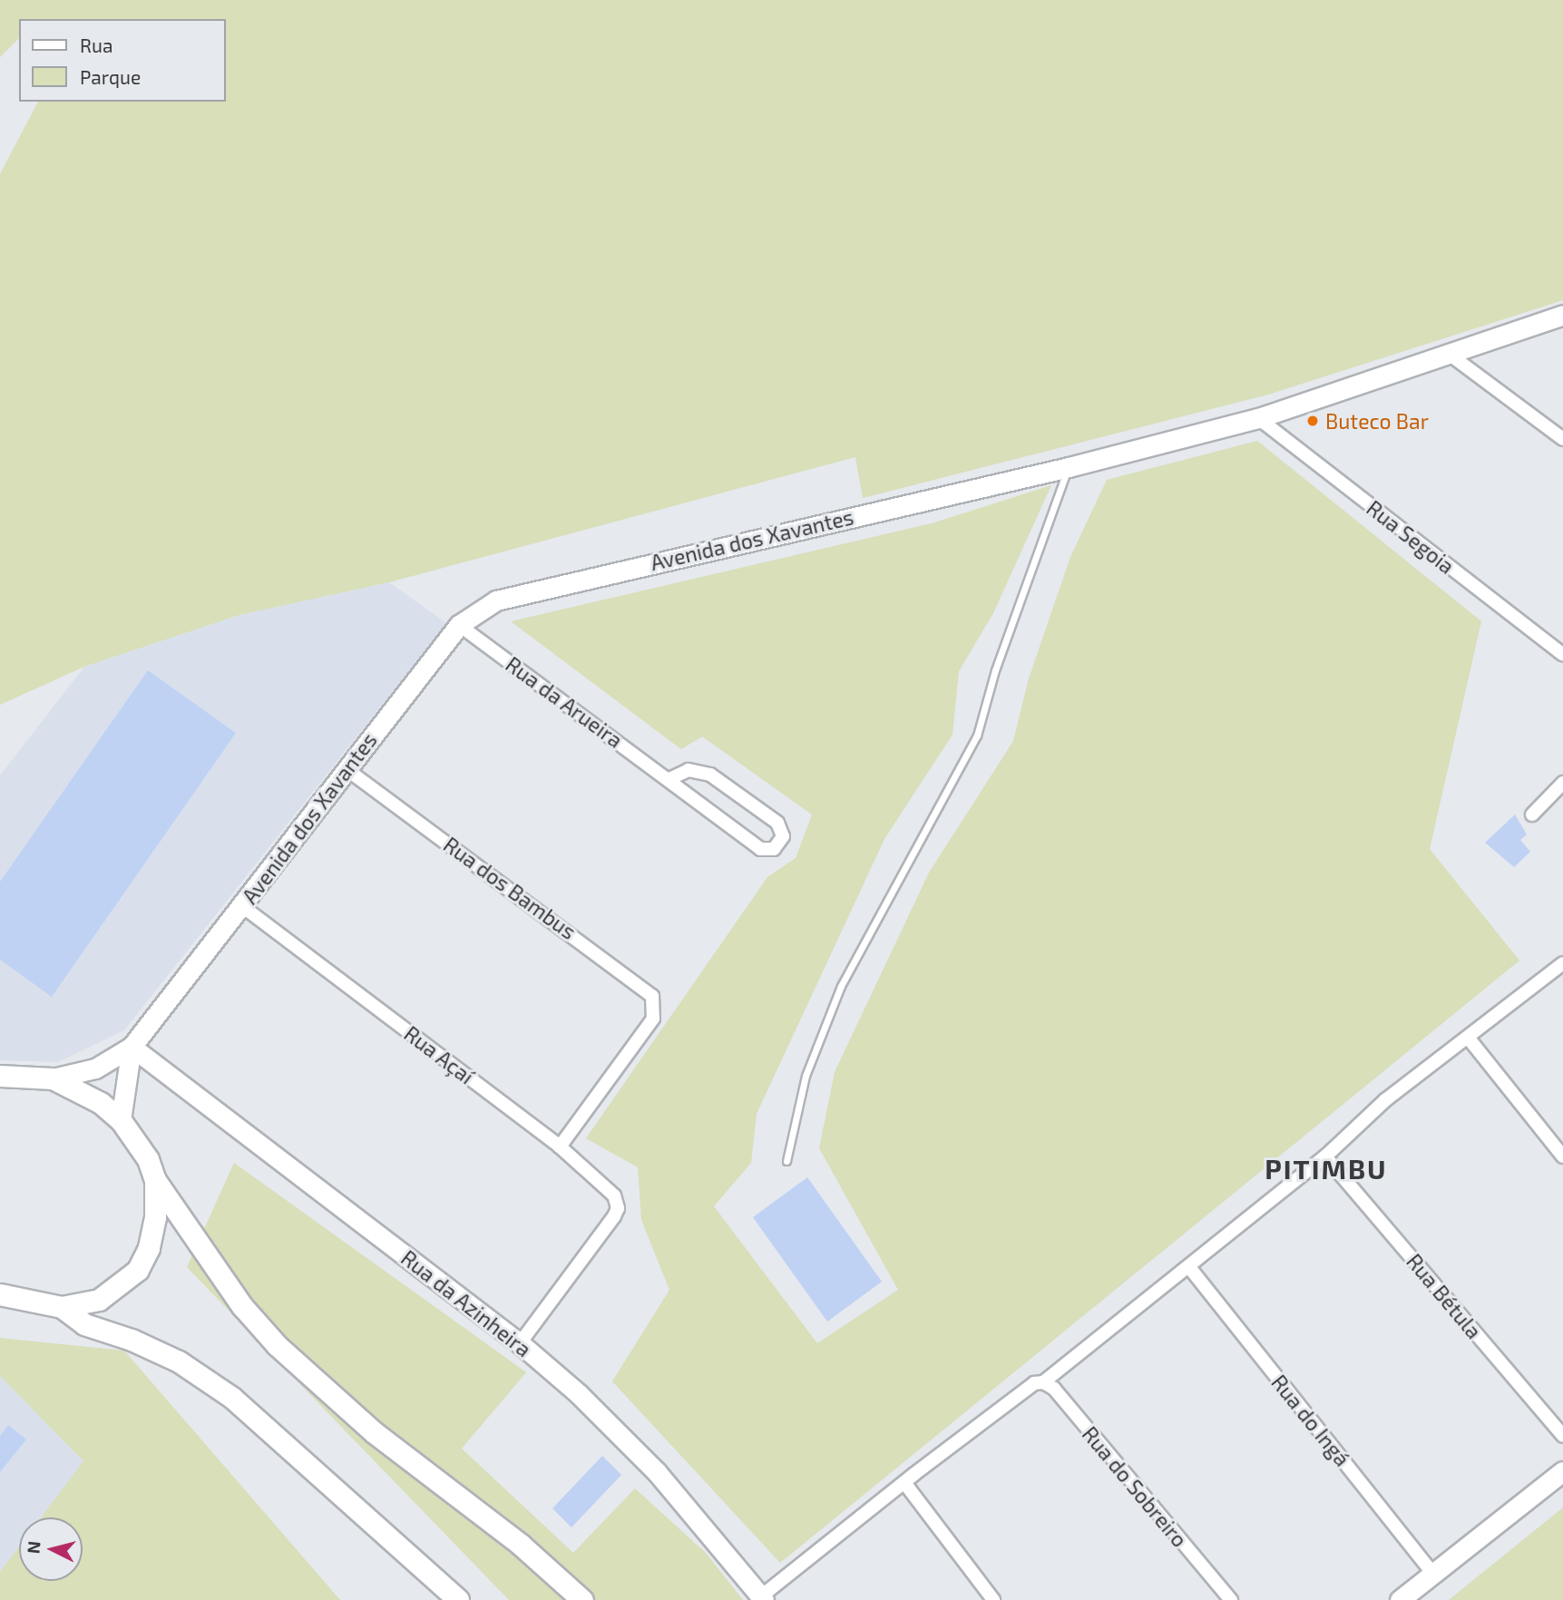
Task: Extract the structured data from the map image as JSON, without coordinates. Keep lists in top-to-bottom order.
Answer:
{
  "streets": {
    "main road": ["Avenida dos Xavantes", "Rua da Azinheira"],
    "street": [
      "Rua Segoia",
      "Rua da Arueira",
      "Rua dos Bambus",
      "Rua Açaí",
      "Rua Bétula",
      "Rua do Ingá",
      "Rua do Sobreiro"
    ]
  },
  "crossings": [
    ["Rua Segoia", "Avenida dos Xavantes"],
    ["Avenida dos Xavantes", "Rua da Arueira"],
    ["Avenida dos Xavantes", "Rua dos Bambus"],
    ["Avenida dos Xavantes", "Rua Açaí"],
    ["Avenida dos Xavantes", "Rua da Azinheira"],
    ["Rua dos Bambus", "Rua Açaí"],
    ["Rua Açaí", "Rua da Azinheira"]
  ],
  "districts": ["PITIMBU"],
  "places": ["Buteco Bar"],
  "legend": ["Rua", "Parque"],
  "north": "left"
}
